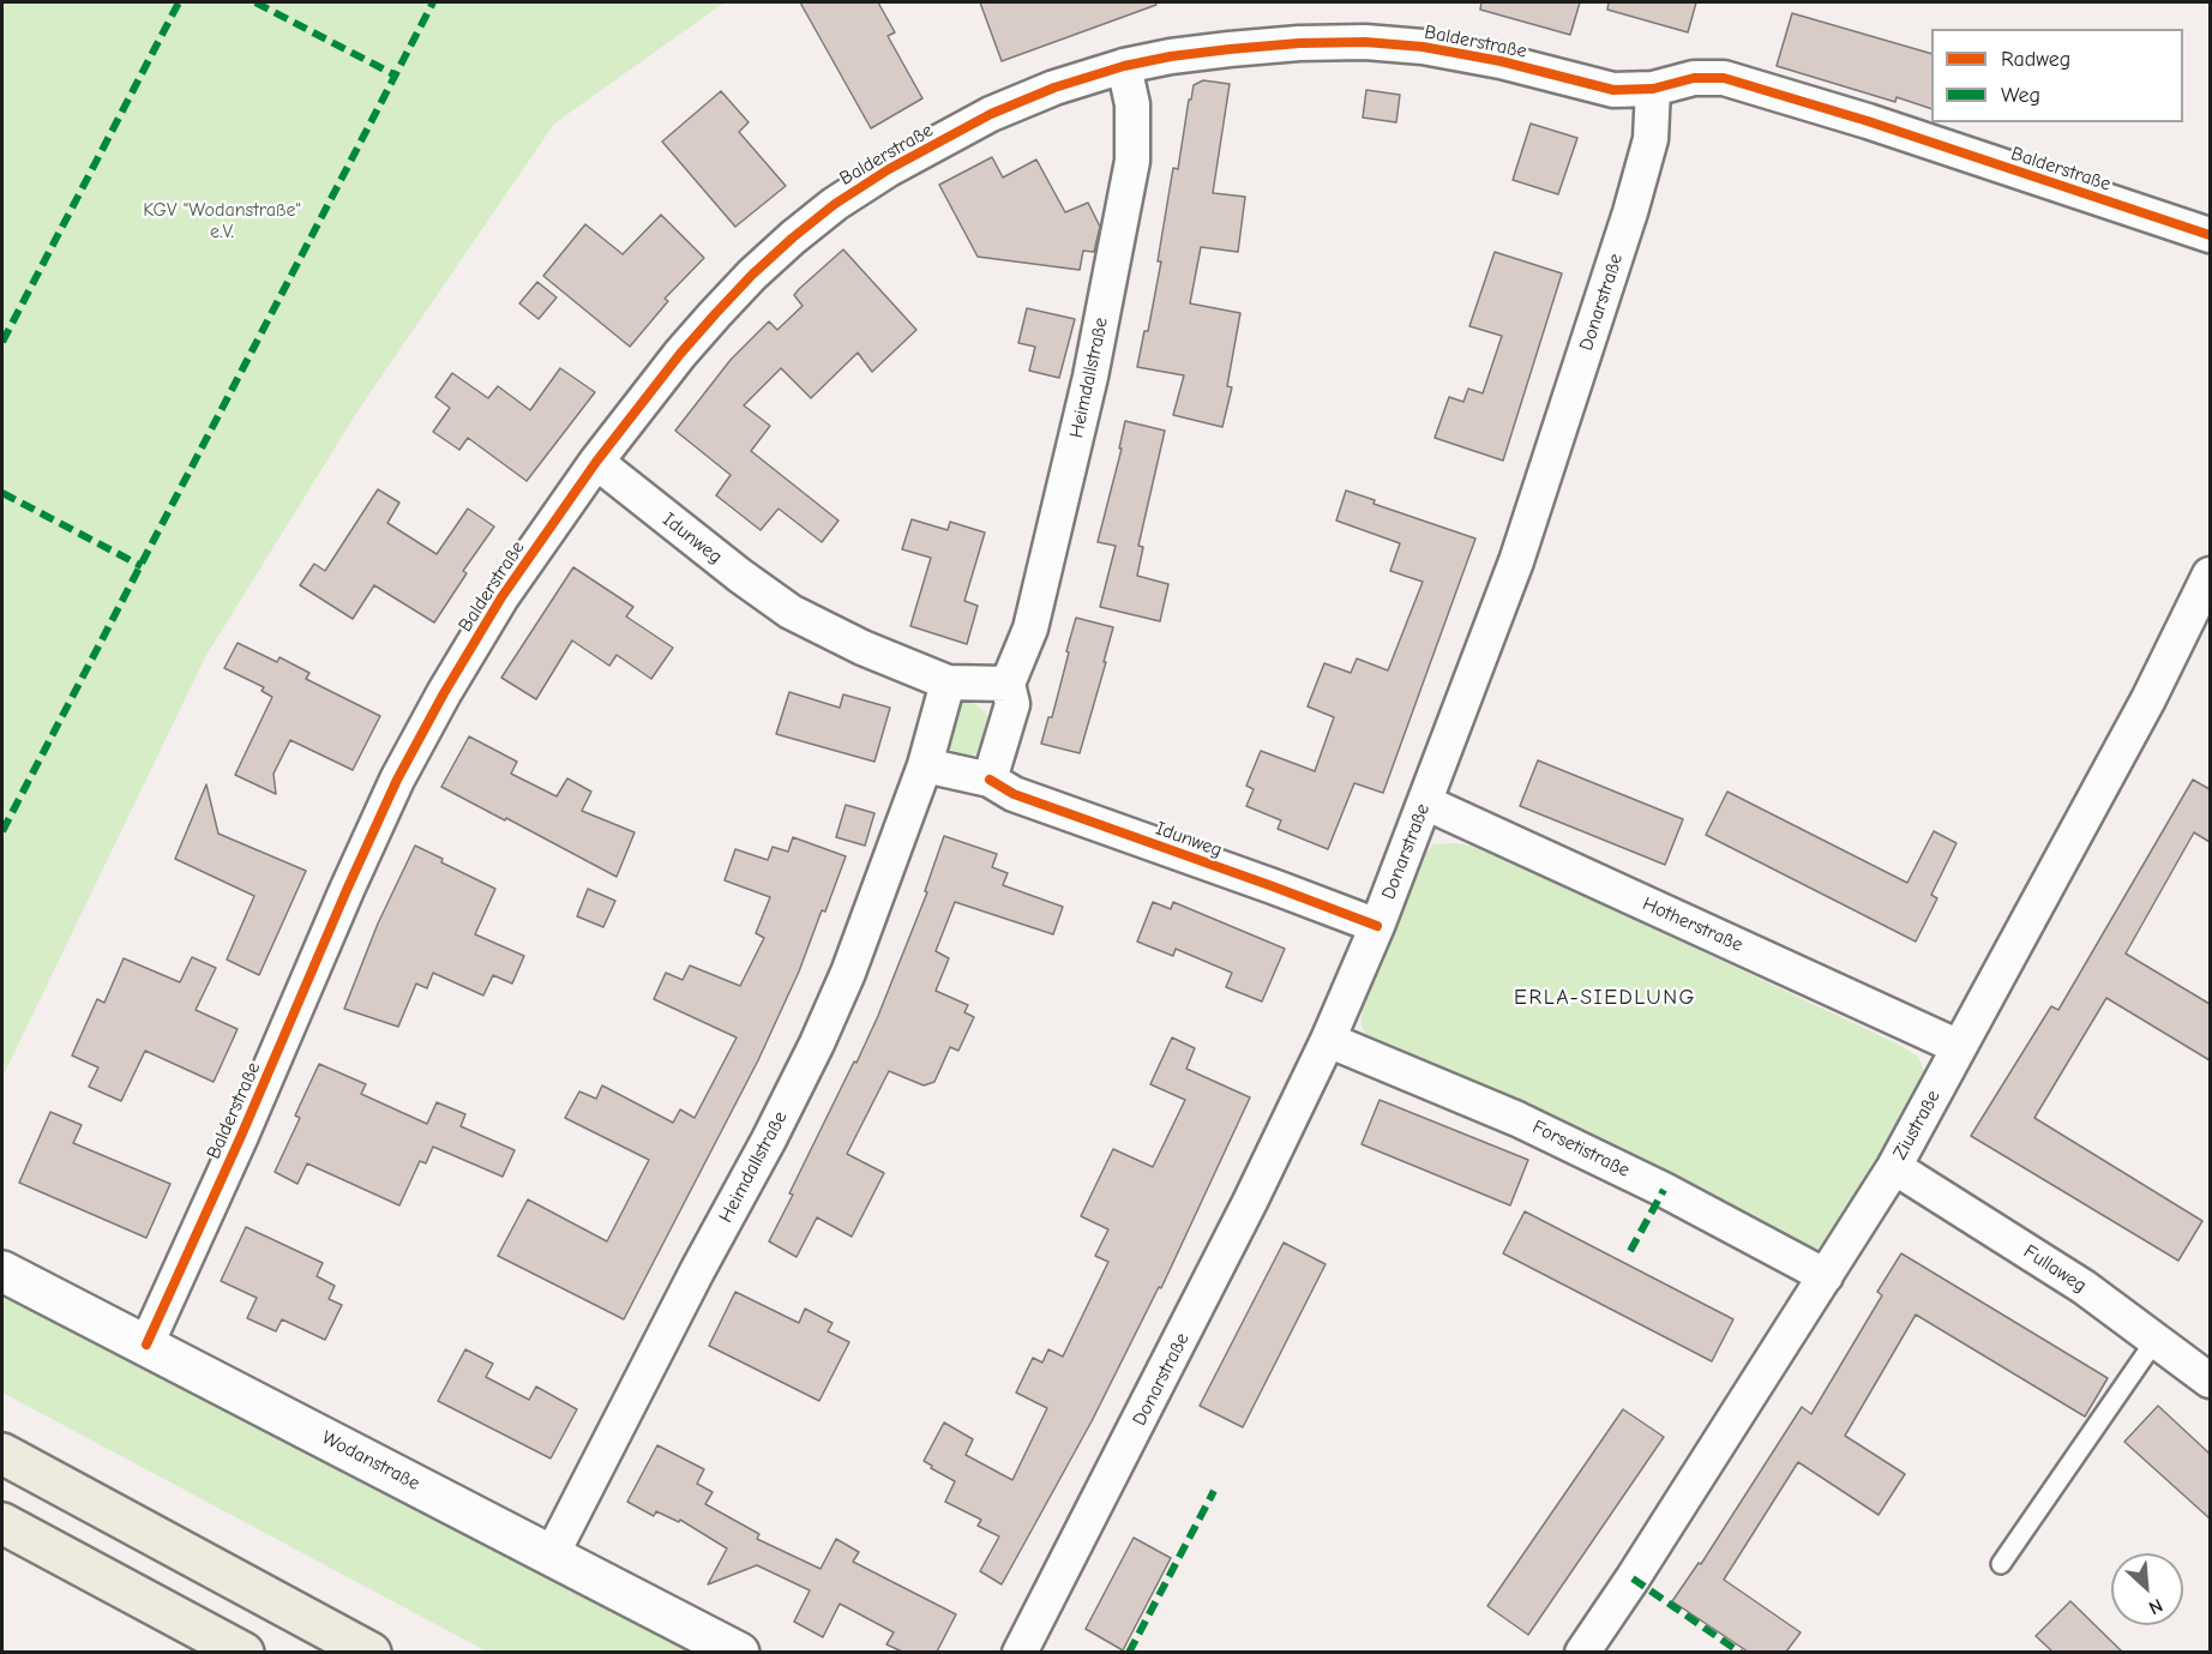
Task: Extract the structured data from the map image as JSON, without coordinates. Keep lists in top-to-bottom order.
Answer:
{
  "streets": {
    "street": [
      "Balderstraße",
      "Donarstraße",
      "Heimdallstraße",
      "Idunweg",
      "Hotherstraße",
      "Ziustraße",
      "Forsetistraße",
      "Fullaweg",
      "Wodanstraße"
    ]
  },
  "crossings": [
    ["Balderstraße", "Donarstraße"],
    ["Balderstraße", "Heimdallstraße"],
    ["Balderstraße", "Idunweg"],
    ["Balderstraße", "Wodanstraße"],
    ["Donarstraße", "Idunweg"],
    ["Donarstraße", "Hotherstraße"],
    ["Donarstraße", "Forsetistraße"],
    ["Heimdallstraße", "Idunweg"],
    ["Heimdallstraße", "Wodanstraße"],
    ["Hotherstraße", "Ziustraße"],
    ["Ziustraße", "Forsetistraße"],
    ["Ziustraße", "Fullaweg"]
  ],
  "districts": ["ERLA-SIEDLUNG"],
  "parks": ["KGV \"Wodanstraße\" e.V."],
  "legend": ["Radweg", "Weg"],
  "north": "bottom right"
}
